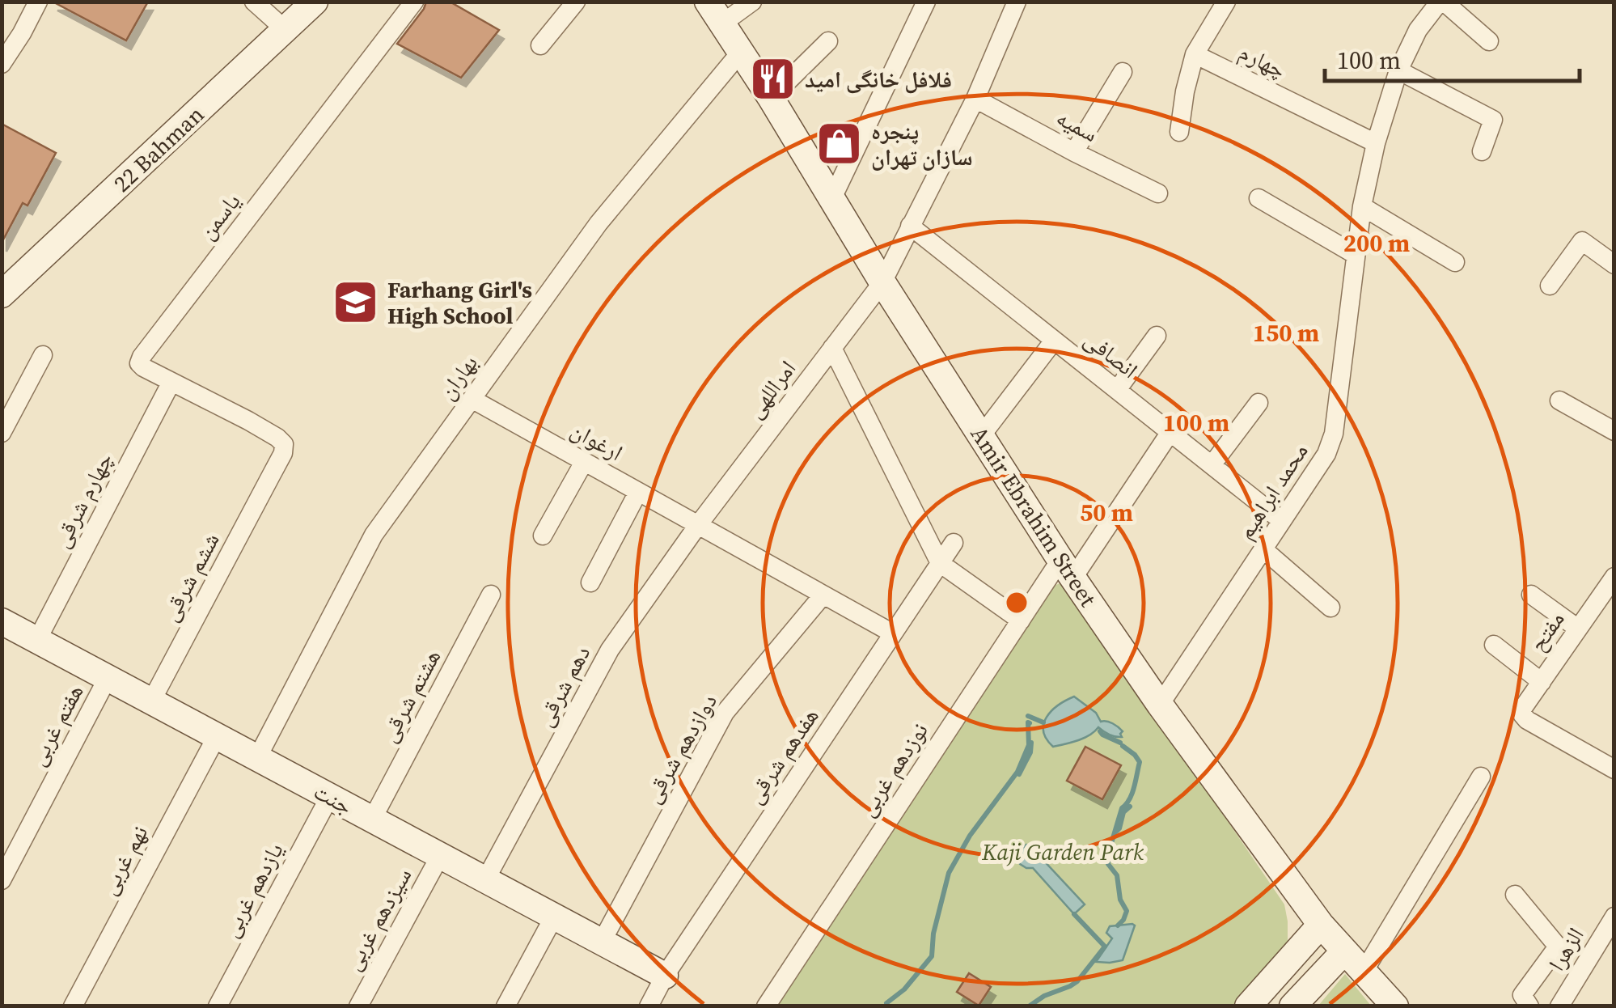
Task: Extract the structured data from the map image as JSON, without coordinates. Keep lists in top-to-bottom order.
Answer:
{
  "streets": {
    "main road": ["22 Bahman", "Amir Ebrahim Street", "جنت"],
    "street": [
      "چهارم",
      "سمیه",
      "یاسمن",
      "انصافی",
      "بهاران",
      "امراللهی",
      "ارغوان",
      "محمد ابراهیم",
      "چهارم شرقی",
      "ششم شرقی",
      "مفتح",
      "دهم شرقی",
      "هشتم شرقی",
      "هفتم غربی",
      "دوازدهم شرقی",
      "هفدهم شرقی",
      "نوزدهم غربی",
      "نهم غربی",
      "یازدهم غربی",
      "سیزدهم غربی",
      "الزهرا"
    ]
  },
  "crossings": [
    ["چهارم", "محمد ابراهیم"],
    ["سمیه", "امراللهی"],
    ["یاسمن", "چهارم شرقی"],
    ["یاسمن", "ششم شرقی"],
    ["انصافی", "امراللهی"],
    ["انصافی", "محمد ابراهیم"],
    ["انصافی", "نوزدهم غربی"],
    ["بهاران", "ارغوان"],
    ["بهاران", "Amir Ebrahim Street"],
    ["بهاران", "جنت"],
    ["امراللهی", "ارغوان"],
    ["امراللهی", "Amir Ebrahim Street"],
    ["امراللهی", "دهم شرقی"],
    ["ارغوان", "دهم شرقی"],
    ["ارغوان", "دوازدهم شرقی"],
    ["ارغوان", "هفدهم شرقی"],
    ["محمد ابراهیم", "Amir Ebrahim Street"],
    ["چهارم شرقی", "جنت"],
    ["Amir Ebrahim Street", "نوزدهم غربی"],
    ["ششم شرقی", "جنت"],
    ["دهم شرقی", "جنت"],
    ["هشتم شرقی", "جنت"],
    ["هفتم غربی", "جنت"],
    ["دوازدهم شرقی", "جنت"],
    ["هفدهم شرقی", "جنت"],
    ["جنت", "نهم غربی"],
    ["جنت", "یازدهم غربی"],
    ["جنت", "سیزدهم غربی"]
  ],
  "parks": ["Kaji Garden Park"],
  "places": {
    "restaurant": ["فلافل خانگی امید"],
    "shop": ["پنجره سازان تهران"],
    "school or university": ["Farhang Girl's High School"]
  },
  "scale_bar": "100 m",
  "rings": [
    "200 m",
    "150 m",
    "100 m",
    "50 m"
  ]
}
